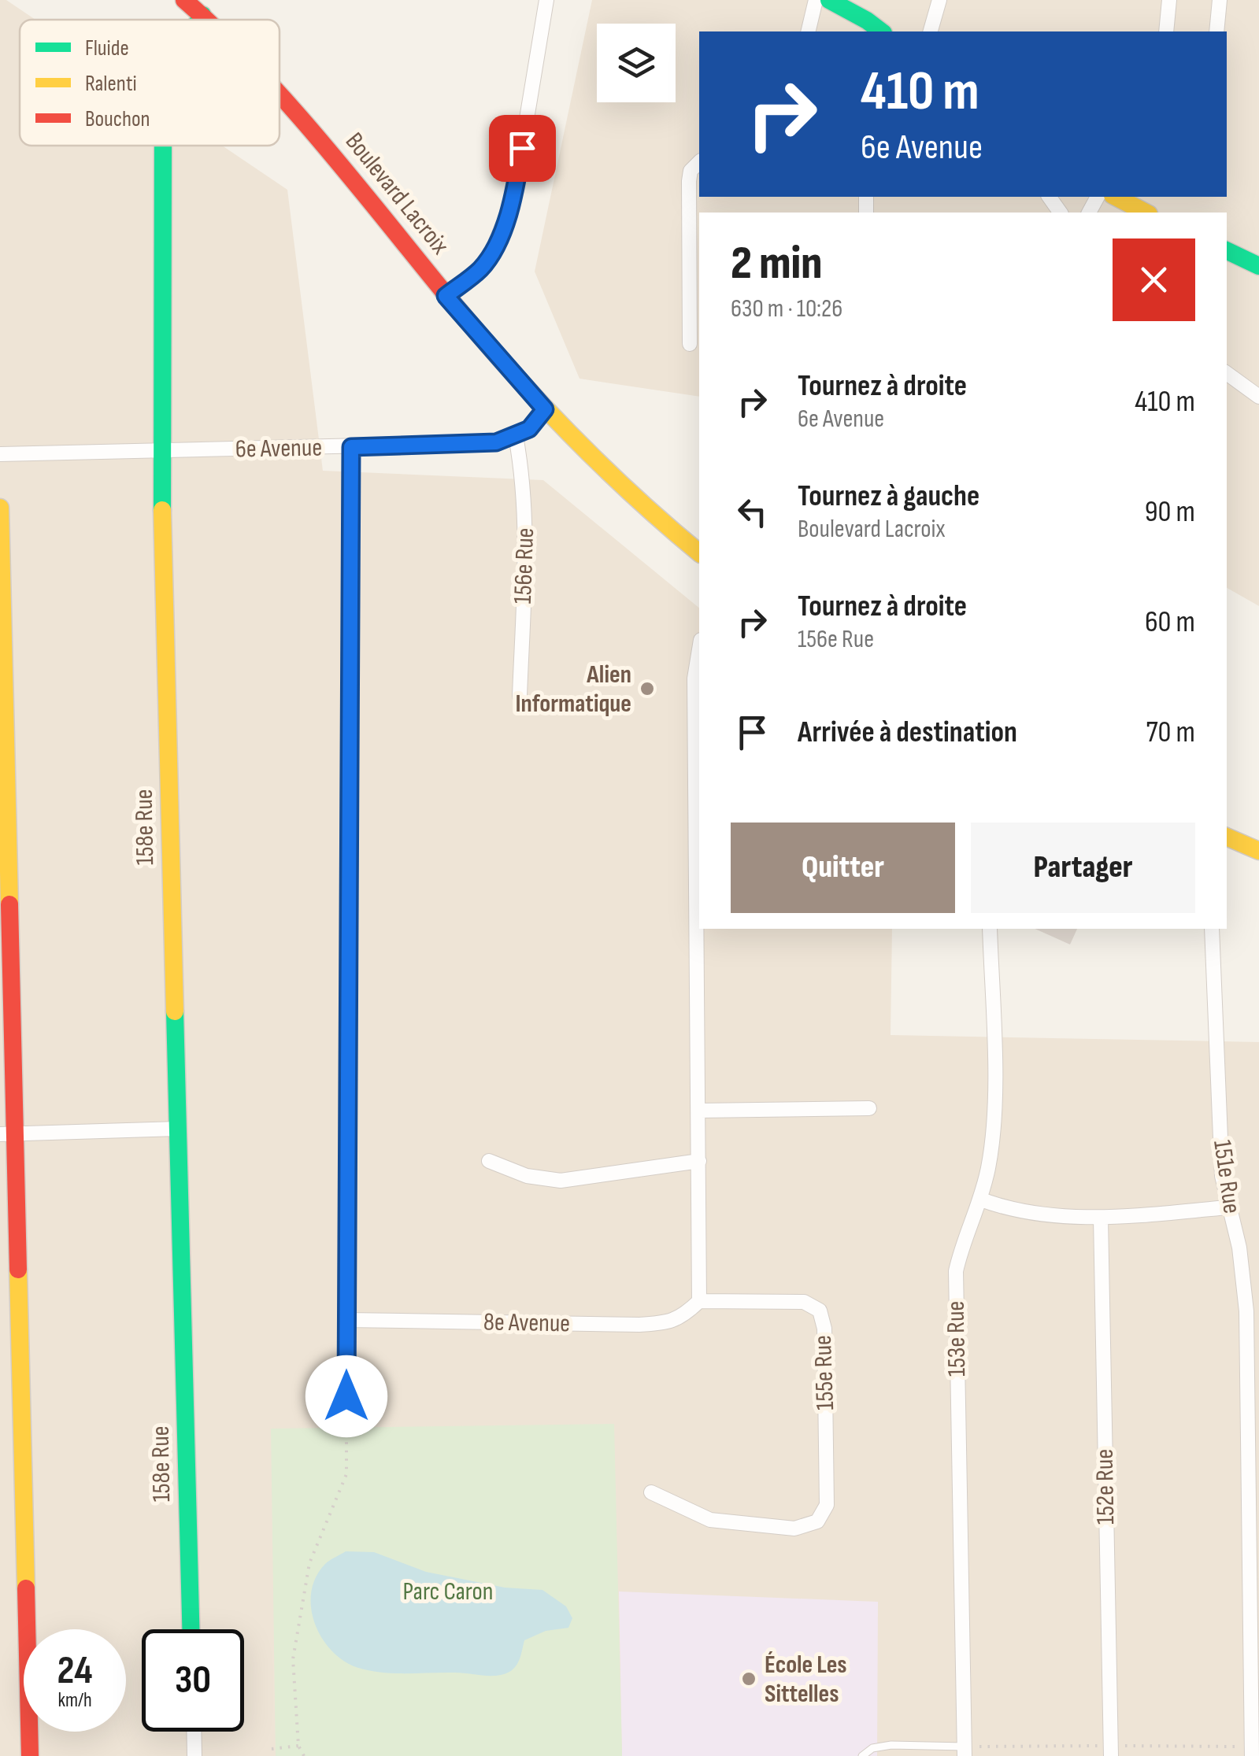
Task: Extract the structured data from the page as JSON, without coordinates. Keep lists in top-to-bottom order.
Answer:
{
  "streets": {
    "street": [
      "Boulevard Lacroix",
      "6e Avenue",
      "156e Rue",
      "158e Rue",
      "151e Rue",
      "8e Avenue",
      "153e Rue",
      "155e Rue",
      "152e Rue"
    ]
  },
  "crossings": [
    ["Boulevard Lacroix", "158e Rue"],
    ["6e Avenue", "156e Rue"],
    ["6e Avenue", "158e Rue"],
    ["8e Avenue", "155e Rue"]
  ],
  "parks": ["Parc Caron"],
  "places": ["Alien Informatique", "École Les Sittelles"],
  "legend": ["Fluide", "Ralenti", "Bouchon"],
  "page": {
    "turn": ["410 m", "6e Avenue"],
    "heading": ["2 min", "630 m · 10:26"],
    "list": [
      {
        "name": "Tournez à droite",
        "note": "6e Avenue",
        "value": "410 m"
      },
      {
        "name": "Tournez à gauche",
        "note": "Boulevard Lacroix",
        "value": "90 m"
      },
      {
        "name": "Tournez à droite",
        "note": "156e Rue",
        "value": "60 m"
      },
      {
        "name": "Arrivée à destination",
        "value": "70 m"
      }
    ],
    "buttons": ["Quitter", "Partager"],
    "speed": "24 km/h",
    "limit": "30"
  }
}
